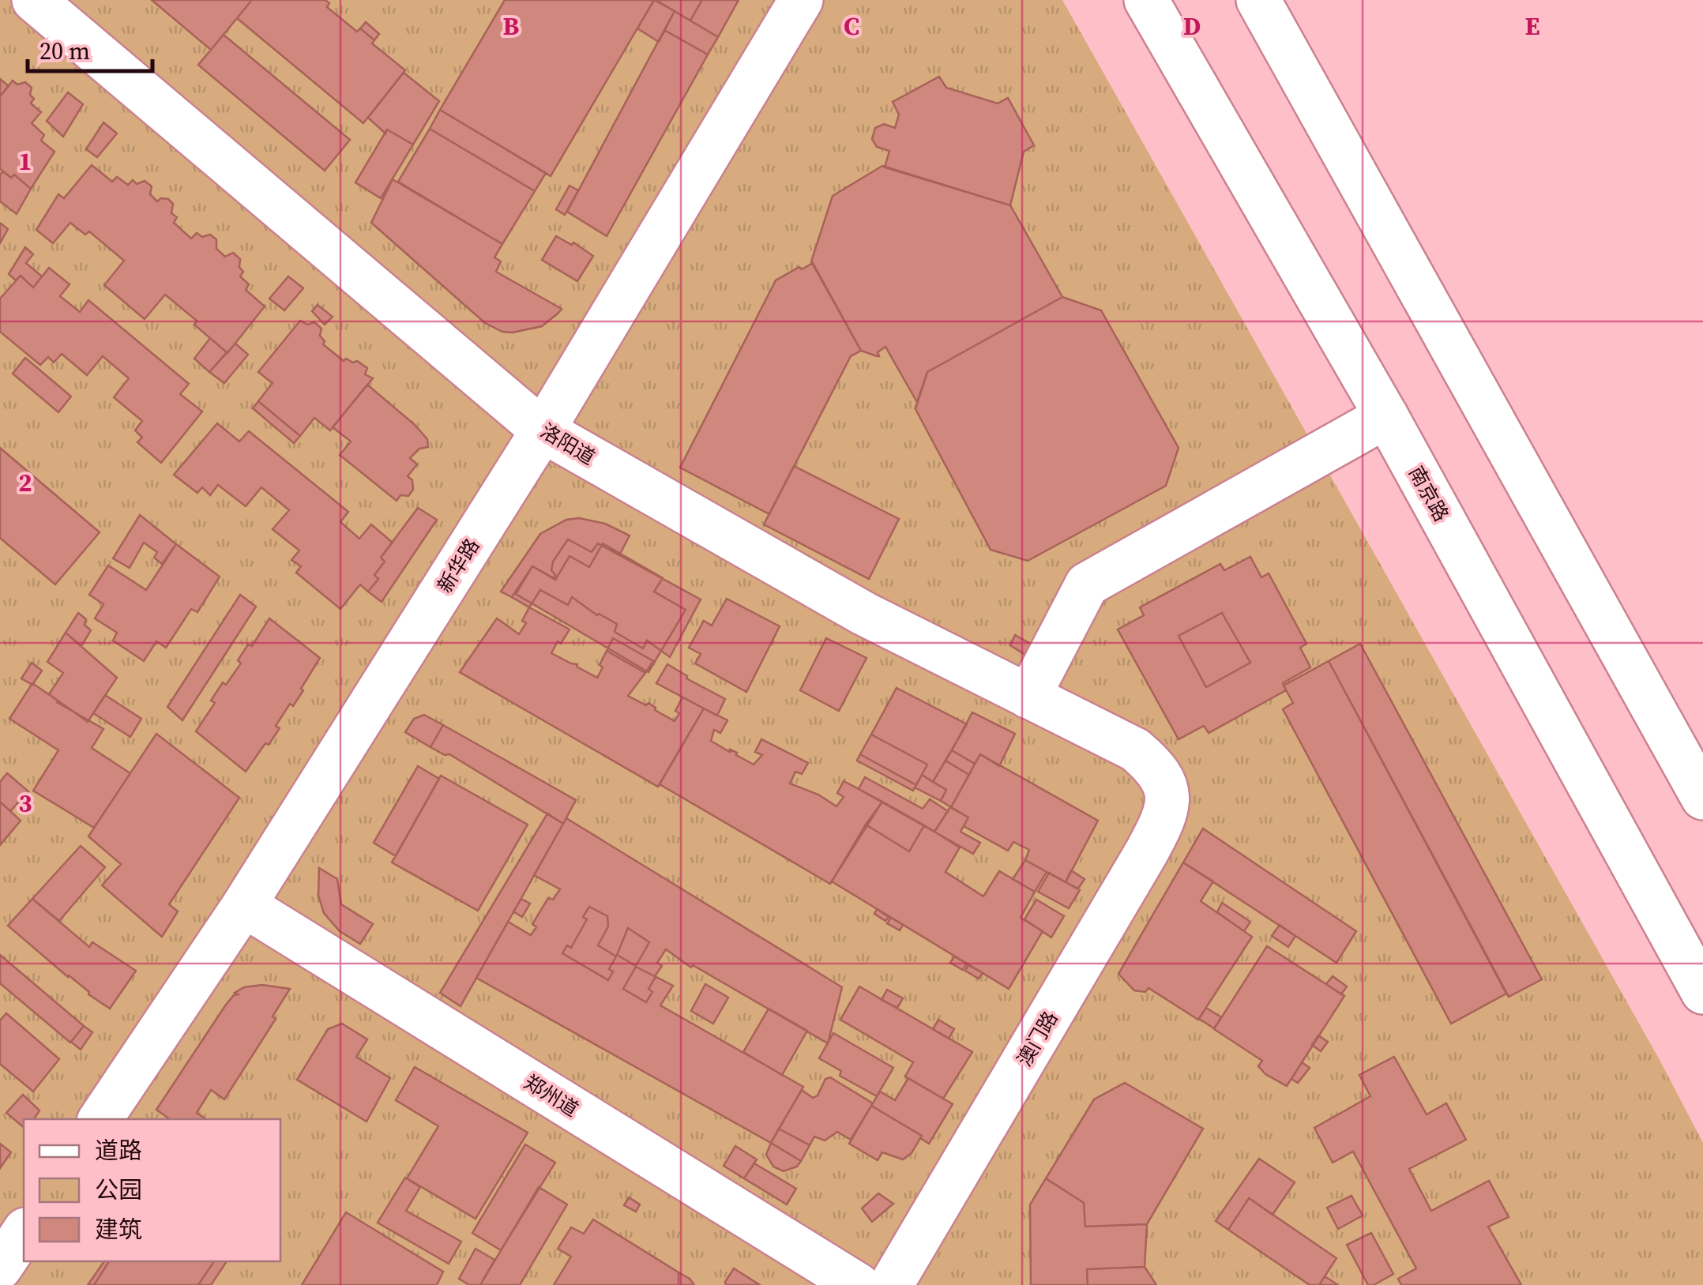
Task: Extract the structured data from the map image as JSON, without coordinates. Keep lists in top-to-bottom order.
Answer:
{
  "streets": {
    "street": [
      "洛阳道",
      "南京路",
      "新华路",
      "澳门路",
      "郑州道"
    ]
  },
  "crossings": [
    ["洛阳道", "新华路"],
    ["洛阳道", "澳门路"],
    ["新华路", "郑州道"]
  ],
  "legend": ["道路", "公园", "建筑"],
  "scale_bar": "20 m",
  "grid": {
    "columns": [
      "B",
      "C",
      "D",
      "E"
    ],
    "rows": ["1", "2", "3"]
  }
}
